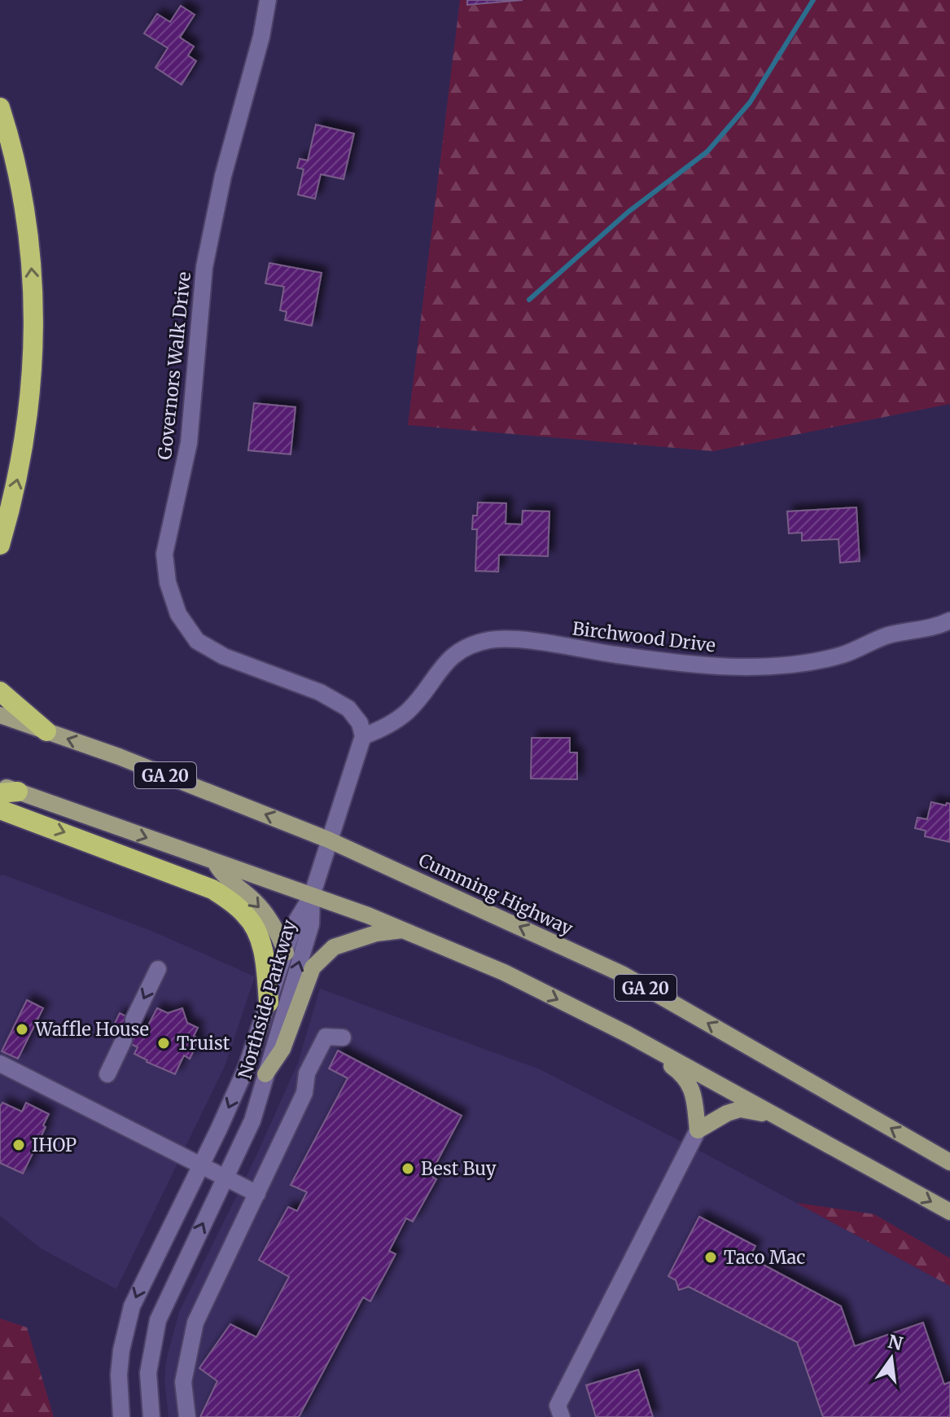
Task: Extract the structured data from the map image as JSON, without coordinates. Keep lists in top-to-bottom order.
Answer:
{
  "streets": {
    "main road": ["GA 20", "Cumming Highway"],
    "street": ["Governors Walk Drive", "Birchwood Drive", "Northside Parkway"]
  },
  "crossings": [
    ["Governors Walk Drive", "Birchwood Drive"],
    ["GA 20", "Northside Parkway"]
  ],
  "places": [
    "Waffle House",
    "Truist",
    "IHOP",
    "Best Buy",
    "Taco Mac"
  ],
  "north": "top"
}
